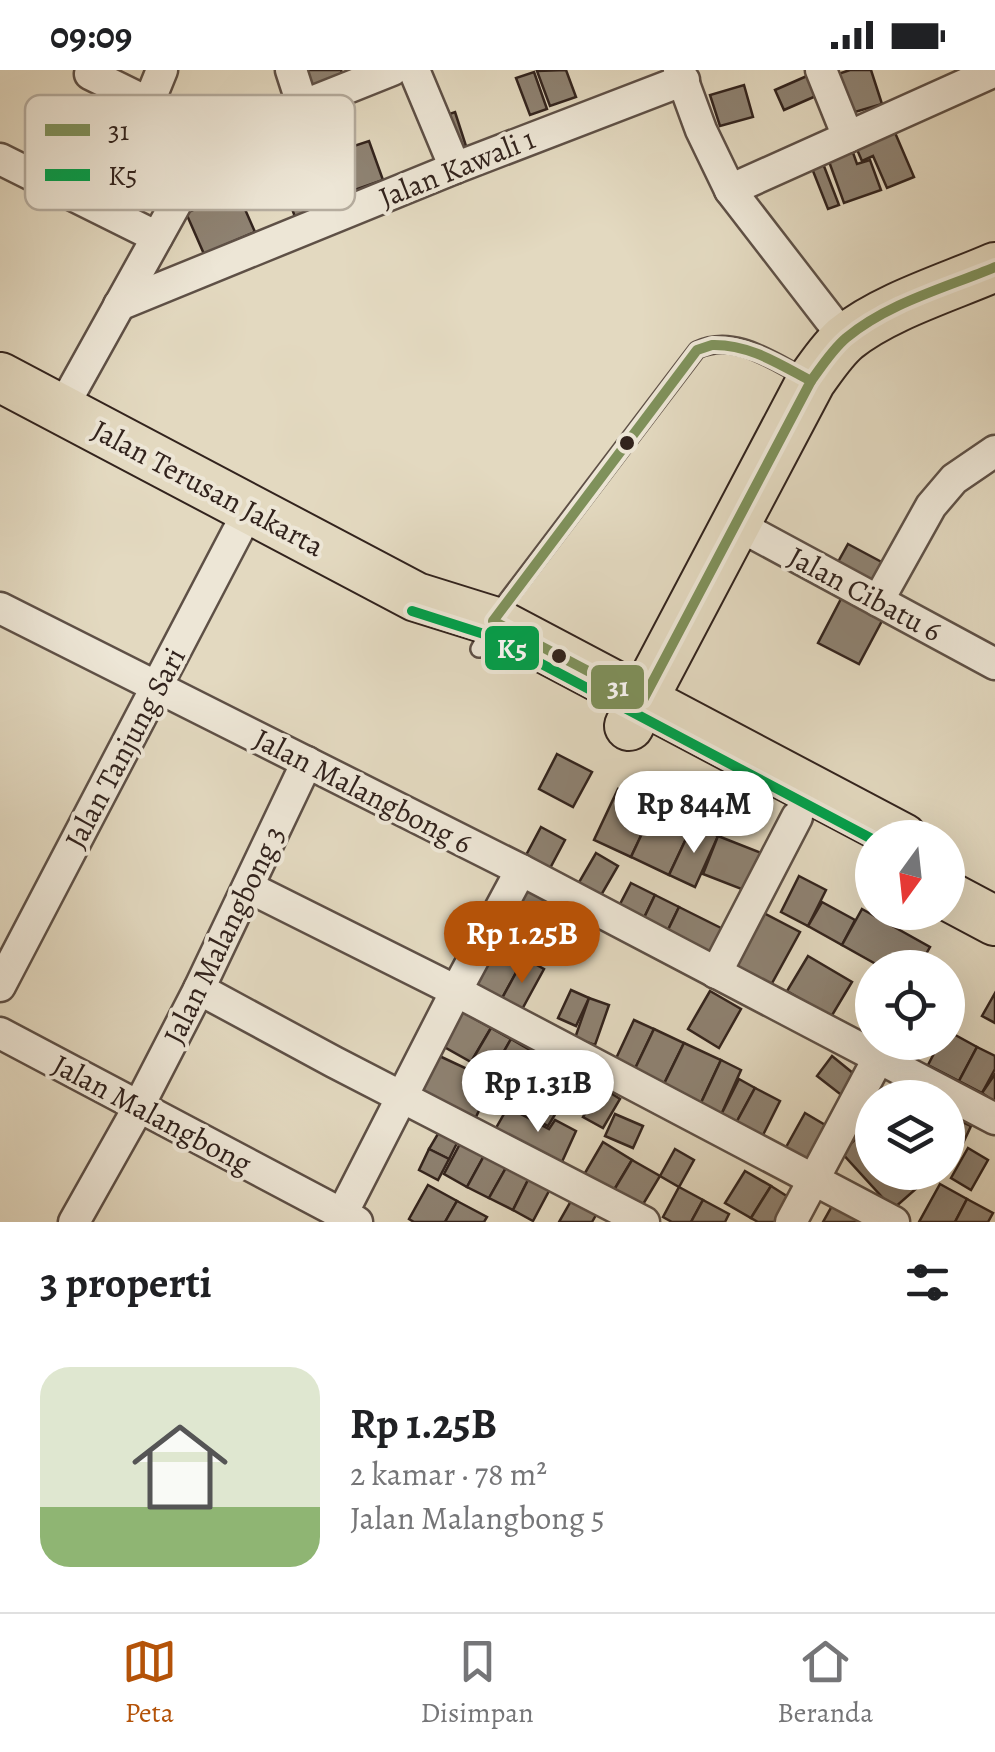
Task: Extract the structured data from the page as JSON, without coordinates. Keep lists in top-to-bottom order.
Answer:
{
  "streets": {
    "main road": ["Jalan Terusan Jakarta"],
    "street": [
      "Jalan Kawali 1",
      "Jalan Cibatu 6",
      "Jalan Tanjung Sari",
      "Jalan Malangbong 6",
      "Jalan Malangbong 3",
      "Jalan Malangbong"
    ]
  },
  "crossings": [
    ["Jalan Terusan Jakarta", "Jalan Tanjung Sari"],
    ["Jalan Tanjung Sari", "Jalan Malangbong 6"],
    ["Jalan Malangbong 6", "Jalan Malangbong 3"],
    ["Jalan Malangbong 3", "Jalan Malangbong"]
  ],
  "lines": ["transit line 31", "transit line K5"],
  "legend": ["31", "K5"],
  "north": "bottom",
  "page": {
    "status": "09:09",
    "price": ["Rp 844M", "Rp 1.25B", "Rp 1.31B"],
    "heading": "3 properti",
    "list": [
      {
        "name": "Rp 1.25B",
        "note": "2 kamar · 78 m² · Jalan Malangbong 5"
      }
    ],
    "tabs": ["Peta", "Disimpan", "Beranda"]
  }
}
